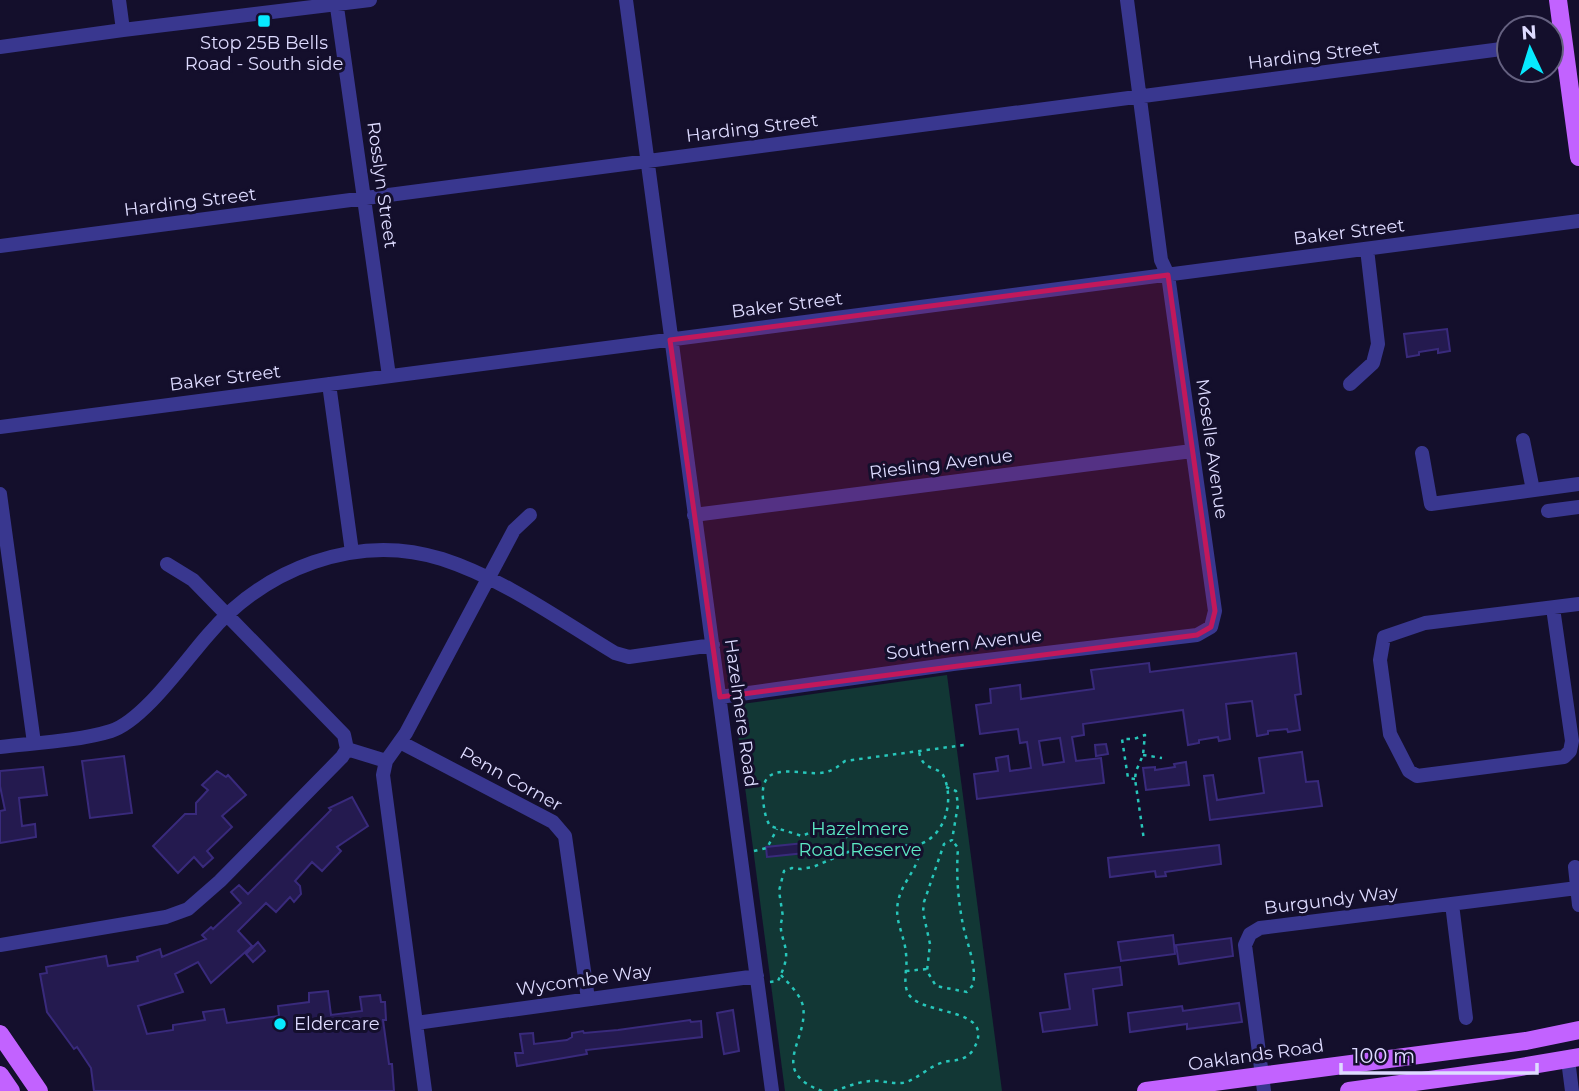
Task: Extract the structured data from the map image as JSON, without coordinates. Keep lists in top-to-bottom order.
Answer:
{
  "streets": {
    "main road": ["Oaklands Road"],
    "street": [
      "Harding Street",
      "Rosslyn Street",
      "Baker Street",
      "Moselle Avenue",
      "Riesling Avenue",
      "Southern Avenue",
      "Hazelmere Road",
      "Penn Corner",
      "Burgundy Way",
      "Wycombe Way"
    ]
  },
  "crossings": [
    ["Harding Street", "Rosslyn Street"],
    ["Harding Street", "Moselle Avenue"],
    ["Harding Street", "Hazelmere Road"],
    ["Rosslyn Street", "Baker Street"],
    ["Baker Street", "Moselle Avenue"],
    ["Baker Street", "Hazelmere Road"],
    ["Moselle Avenue", "Riesling Avenue"],
    ["Moselle Avenue", "Southern Avenue"],
    ["Riesling Avenue", "Hazelmere Road"],
    ["Southern Avenue", "Hazelmere Road"],
    ["Hazelmere Road", "Wycombe Way"],
    ["Penn Corner", "Wycombe Way"],
    ["Burgundy Way", "Oaklands Road"]
  ],
  "parks": ["Hazelmere Road Reserve"],
  "places": {
    "transit": ["Stop 25B Bells Road - South side"],
    "other": ["Eldercare"]
  },
  "scale_bar": "100 m",
  "north": "top"
}
